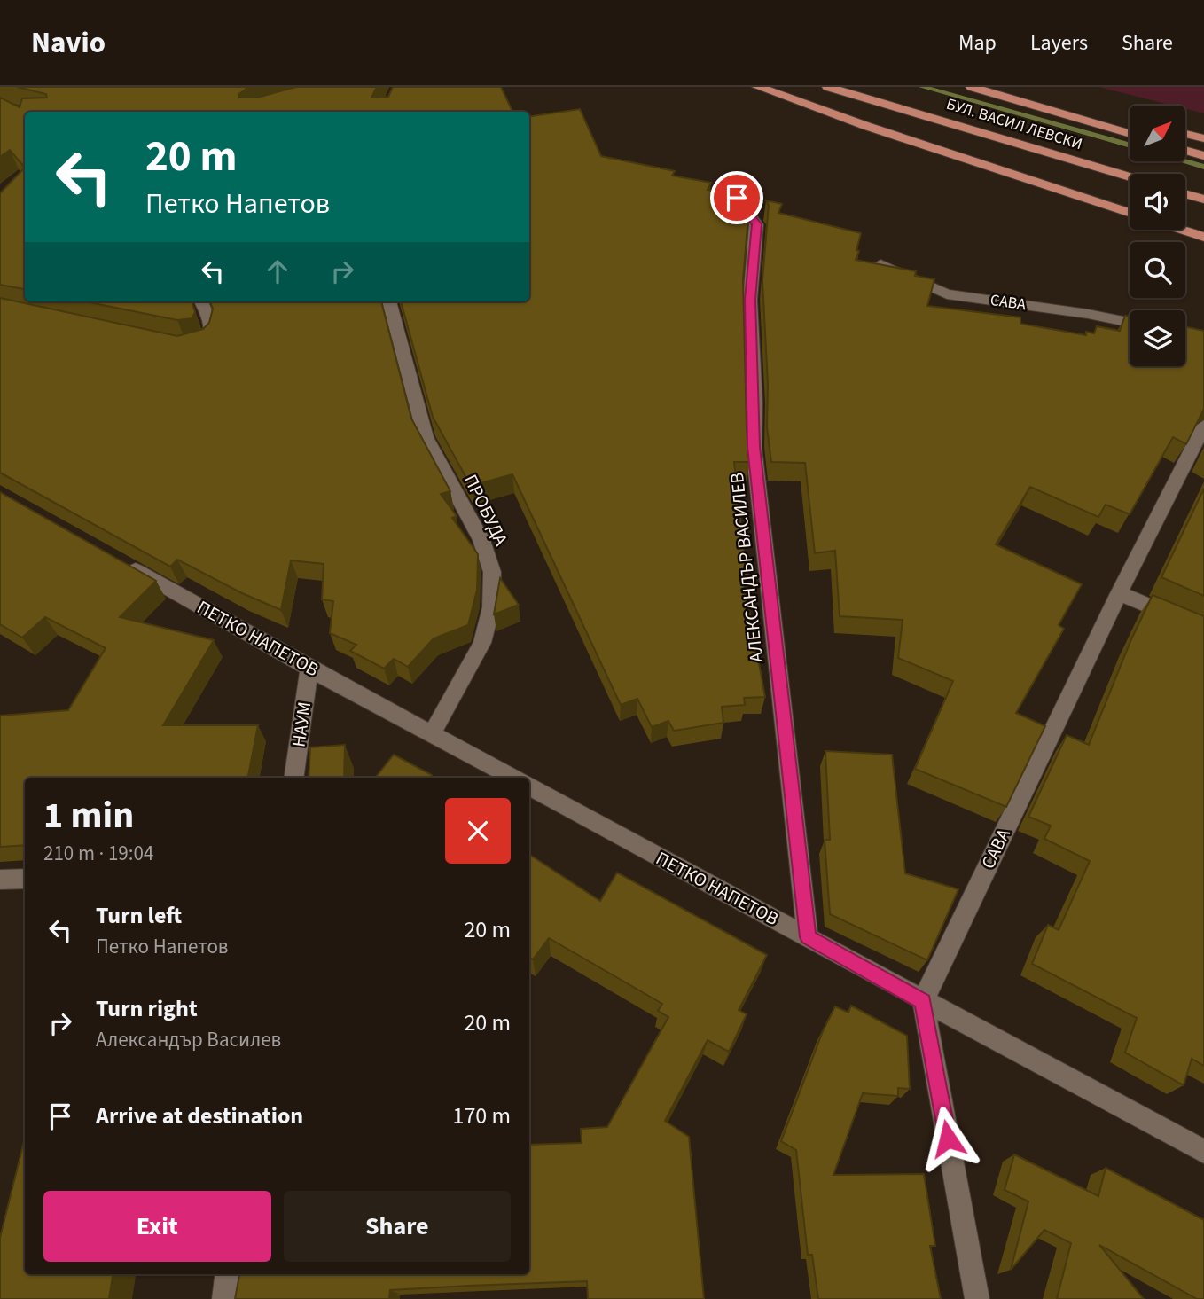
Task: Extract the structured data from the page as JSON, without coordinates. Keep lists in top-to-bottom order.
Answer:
{
  "streets": {
    "highway": ["БУЛ. ВАСИЛ ЛЕВСКИ"],
    "street": [
      "САВА",
      "ПРOБУДA",
      "АЛЕКСАНДЪР ВАСИЛЕВ",
      "ПЕТКО НАПЕТОВ",
      "НАУМ"
    ]
  },
  "crossings": [
    ["САВА", "ПЕТКО НАПЕТОВ"],
    ["ПРOБУДA", "ПЕТКО НАПЕТОВ"],
    ["АЛЕКСАНДЪР ВАСИЛЕВ", "ПЕТКО НАПЕТОВ"],
    ["ПЕТКО НАПЕТОВ", "НАУМ"]
  ],
  "north": "top right",
  "page": {
    "header": "Navio",
    "nav": ["Map", "Layers", "Share"],
    "turn": ["20 m", "Петко Напетов"],
    "heading": ["1 min", "210 m · 19:04"],
    "list": [
      {
        "name": "Turn left",
        "note": "Петко Напетов",
        "value": "20 m"
      },
      {
        "name": "Turn right",
        "note": "Александър Василев",
        "value": "20 m"
      },
      {
        "name": "Arrive at destination",
        "value": "170 m"
      }
    ],
    "buttons": ["Exit", "Share"]
  }
}
